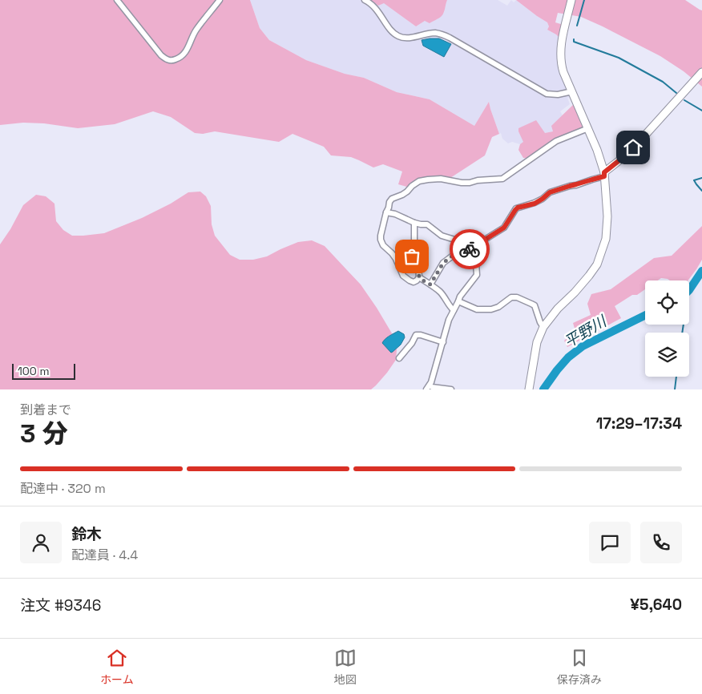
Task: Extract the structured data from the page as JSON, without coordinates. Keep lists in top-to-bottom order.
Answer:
{
  "water": ["平野川"],
  "scale_bar": "100 m",
  "page": {
    "scale": "100 m",
    "heading": ["3 分", "到着まで", "17:29–17:34"],
    "panel": [
      "鈴木",
      "配達員 · 4.4",
      "注文 #9346",
      "¥5,640"
    ],
    "bar": "配達中 · 320 m",
    "tabs": ["ホーム", "地図", "保存済み"]
  }
}
